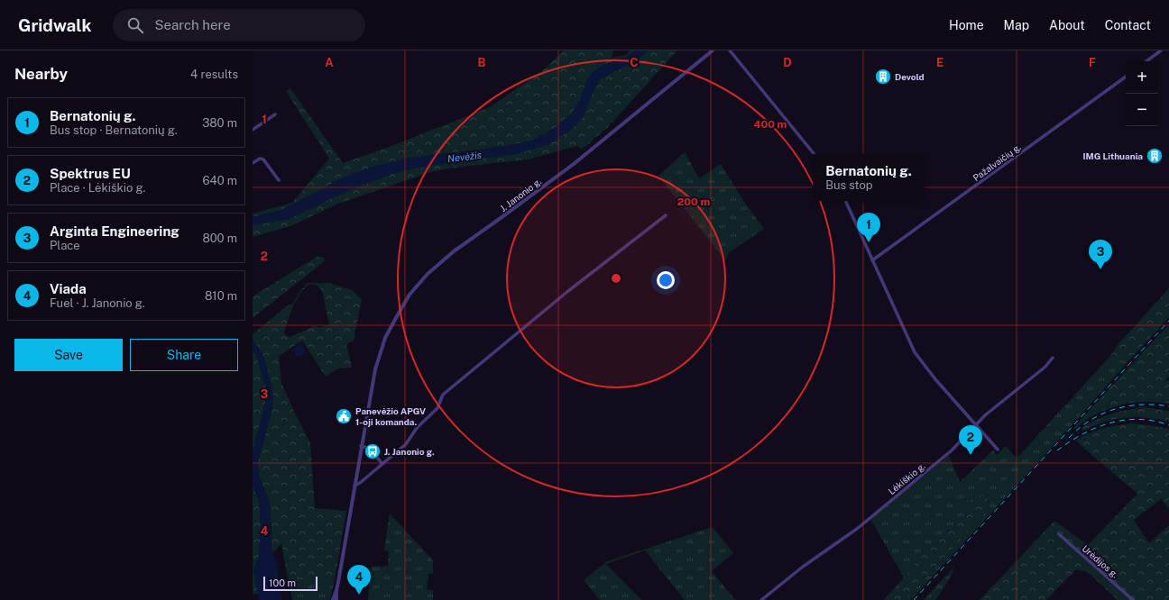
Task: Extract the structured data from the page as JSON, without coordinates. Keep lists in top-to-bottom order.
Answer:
{
  "streets": {
    "street": [
      "Pažalvaičių g.",
      "J. Janonio g.",
      "Lėkiškio g.",
      "Urėdijos g."
    ]
  },
  "water": ["Nevėžis"],
  "places": {
    "building": ["Devold", "IMG Lithuania"],
    "public building": ["Panevėžio APGV 1-oji komanda."],
    "bus stop": ["J. Janonio g."]
  },
  "scale_bar": "100 m",
  "page": {
    "header": "Gridwalk",
    "search": "Search here",
    "nav": [
      "Home",
      "Map",
      "About",
      "Contact"
    ],
    "heading": ["Nearby", "4 results"],
    "map_buttons": ["+", "−"],
    "list": [
      {
        "mark": "1",
        "name": "Bernatonių g.",
        "note": "Bus stop · Bernatonių g.",
        "value": "380 m"
      },
      {
        "mark": "2",
        "name": "Spektrus EU",
        "note": "Place · Lėkiškio g.",
        "value": "640 m"
      },
      {
        "mark": "3",
        "name": "Arginta Engineering",
        "note": "Place",
        "value": "800 m"
      },
      {
        "mark": "4",
        "name": "Viada",
        "note": "Fuel · J. Janonio g.",
        "value": "810 m"
      }
    ],
    "popup": ["Bernatonių g.", "Bus stop"],
    "pins": [
      "1",
      "3",
      "2",
      "4"
    ],
    "buttons": ["Save", "Share"],
    "scale": "100 m"
  },
  "grid": {
    "columns": [
      "A",
      "B",
      "C",
      "D",
      "E",
      "F"
    ],
    "rows": [
      "1",
      "2",
      "3",
      "4"
    ]
  },
  "rings": ["400 m", "200 m"]
}
